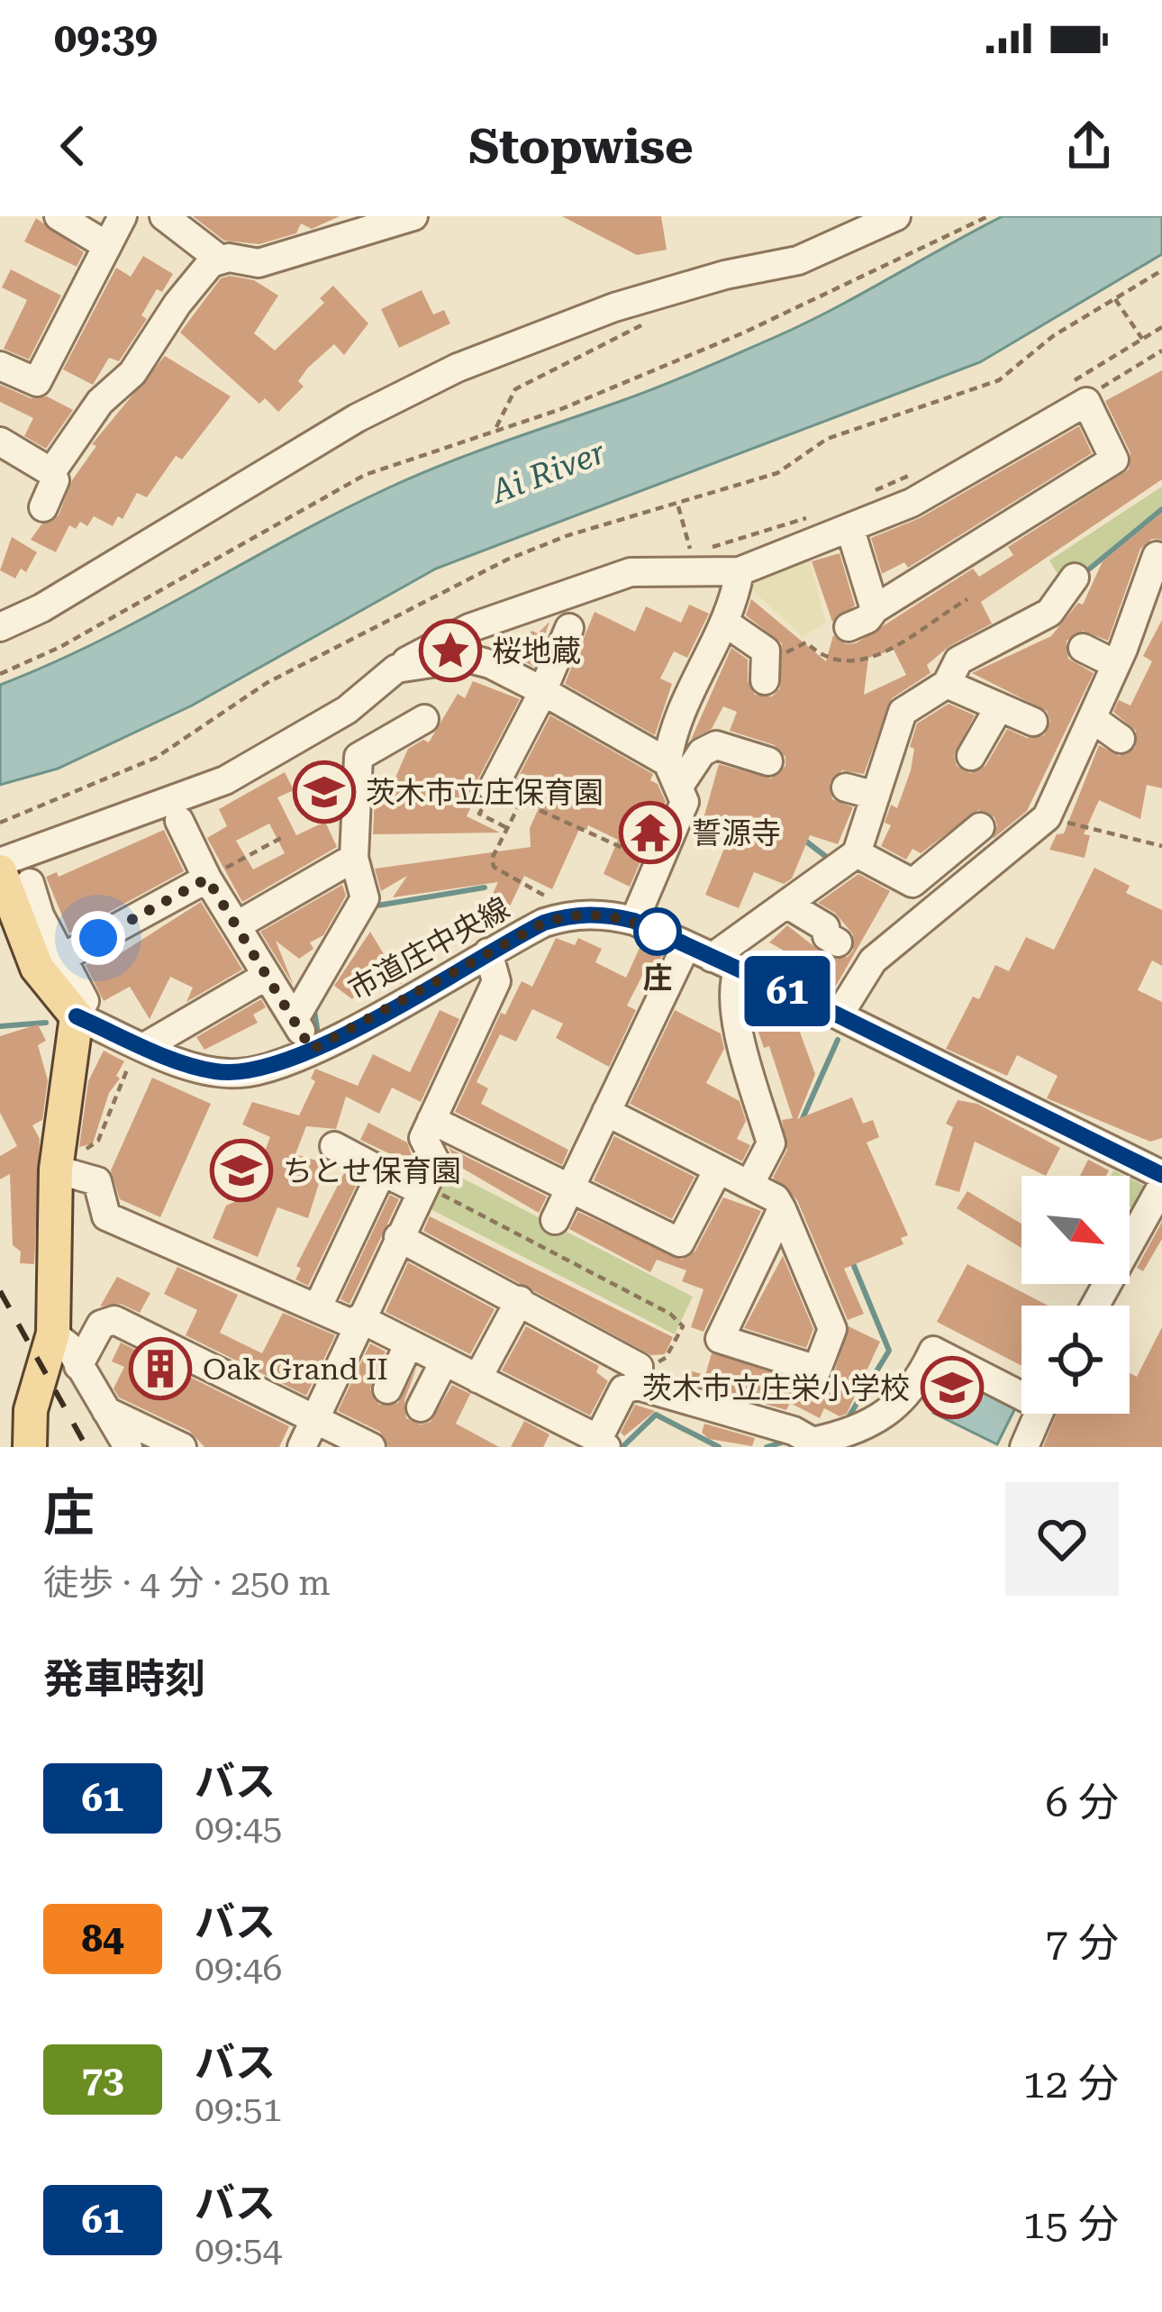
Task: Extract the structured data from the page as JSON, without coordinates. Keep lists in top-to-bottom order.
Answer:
{
  "streets": {
    "street": ["市道庄中央線"]
  },
  "water": ["Ai River"],
  "places": {
    "place": ["桜地蔵"],
    "school or university": ["茨木市立庄保育園", "ちとせ保育園", "茨木市立庄栄小学校"],
    "temple": ["誓源寺"],
    "other": ["庄"],
    "building": ["Oak Grand II"]
  },
  "lines": ["bus line 61"],
  "north": "bottom right",
  "page": {
    "status": "09:39",
    "header": "Stopwise",
    "on_map": "61",
    "heading": [
      ["庄", "徒歩 · 4 分 · 250 m"],
      "発車時刻"
    ],
    "list": [
      {
        "mark": "61",
        "name": "バス",
        "note": "09:45",
        "value": "6 分"
      },
      {
        "mark": "84",
        "name": "バス",
        "note": "09:46",
        "value": "7 分"
      },
      {
        "mark": "73",
        "name": "バス",
        "note": "09:51",
        "value": "12 分"
      },
      {
        "mark": "61",
        "name": "バス",
        "note": "09:54",
        "value": "15 分"
      }
    ]
  }
}
